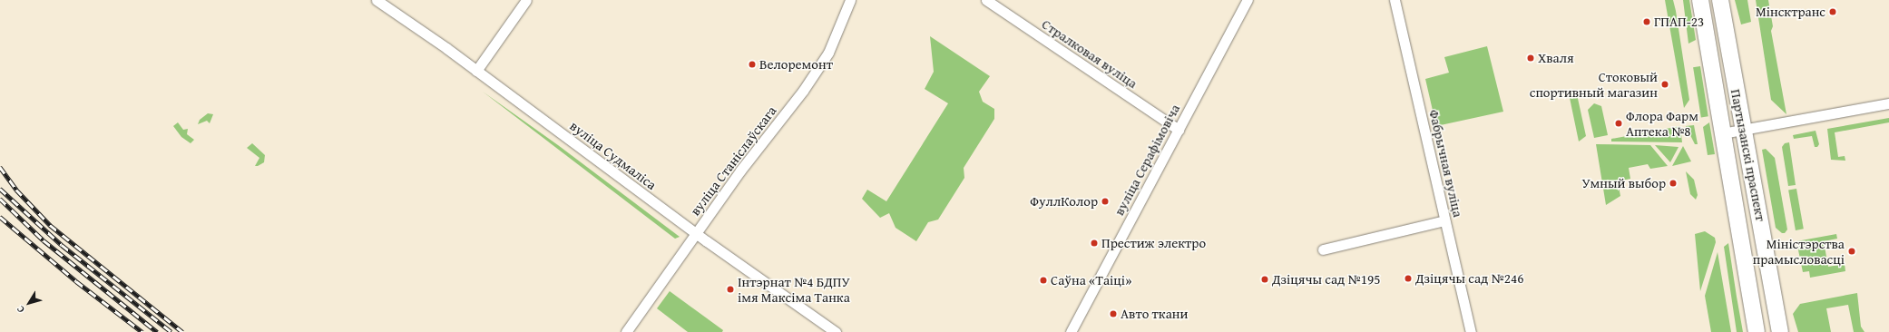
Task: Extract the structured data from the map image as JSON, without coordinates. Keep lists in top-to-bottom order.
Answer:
{
  "streets": {
    "main road": ["Партызанскі праспект"],
    "street": [
      "Стралковая вуліца",
      "вуліца Судмаліса",
      "вуліца Серафімовіча",
      "вуліца Станіслаўскага",
      "Фабрычная вуліца"
    ]
  },
  "crossings": [
    ["Стралковая вуліца", "вуліца Серафімовіча"],
    ["вуліца Судмаліса", "вуліца Станіслаўскага"]
  ],
  "places": [
    "Мінсктранс",
    "ГПАП-23",
    "Хваля",
    "Велоремонт",
    "Стоковый спортивный магазин",
    "Флора Фарм Аптека №8",
    "Умный выбор",
    "ФуллКолор",
    "Престиж электро",
    "Міністэрства прамысловасці",
    "Дзіцячы сад №246",
    "Дзіцячы сад №195",
    "Саўна «Таіці»",
    "Інтэрнат №4 БДПУ імя Максіма Танка",
    "Авто ткани"
  ],
  "north": "bottom left"
}
